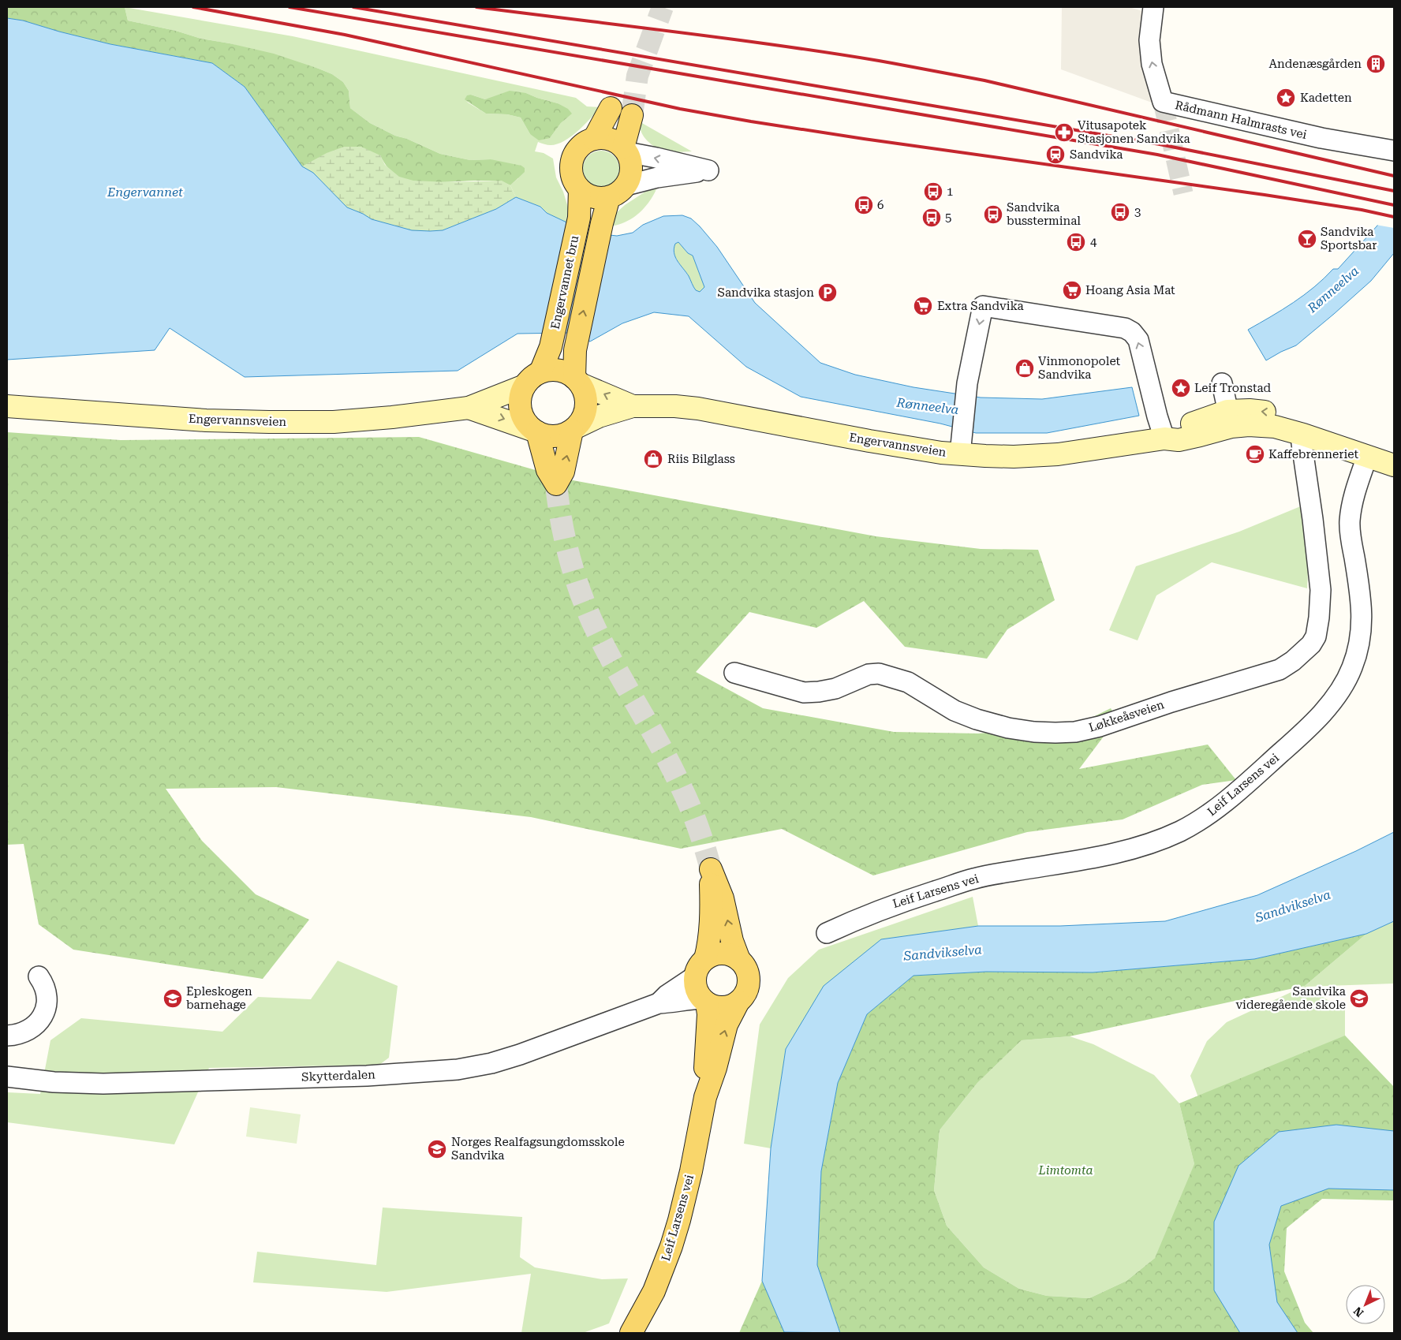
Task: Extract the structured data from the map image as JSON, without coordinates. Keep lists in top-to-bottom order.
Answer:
{
  "streets": {
    "main road": ["Engervannet bru", "Engervannsveien", "Leif Larsens vei"],
    "street": ["Rådmann Halmrasts vei", "Løkkeåsveien", "Skytterdalen"]
  },
  "crossings": [
    ["Engervannet bru", "Engervannsveien"],
    ["Engervannsveien", "Løkkeåsveien"],
    ["Leif Larsens vei", "Skytterdalen"]
  ],
  "one_way": ["Rådmann Halmrasts vei"],
  "water": ["Engervannet", "Rønneelva", "Sandvikselva"],
  "parks": ["Limtomta"],
  "places": {
    "building": ["Andenæsgården"],
    "place": ["Kadetten", "Leif Tronstad"],
    "pharmacy": ["Vitusapotek Stasjonen Sandvika"],
    "station": ["Sandvika"],
    "bus stop": [
      "1",
      "6",
      "3",
      "Sandvika bussterminal",
      "5",
      "4"
    ],
    "bar": ["Sandvika Sportsbar"],
    "supermarket": ["Hoang Asia Mat", "Extra Sandvika"],
    "parking": ["Sandvika stasjon"],
    "shop": ["Vinmonopolet Sandvika", "Riis Bilglass"],
    "cafe": ["Kaffebrenneriet"],
    "school or university": ["Epleskogen barnehage", "Sandvika videregående skole", "Norges Realfagsungdomsskole Sandvika"]
  },
  "north": "bottom left"
}
